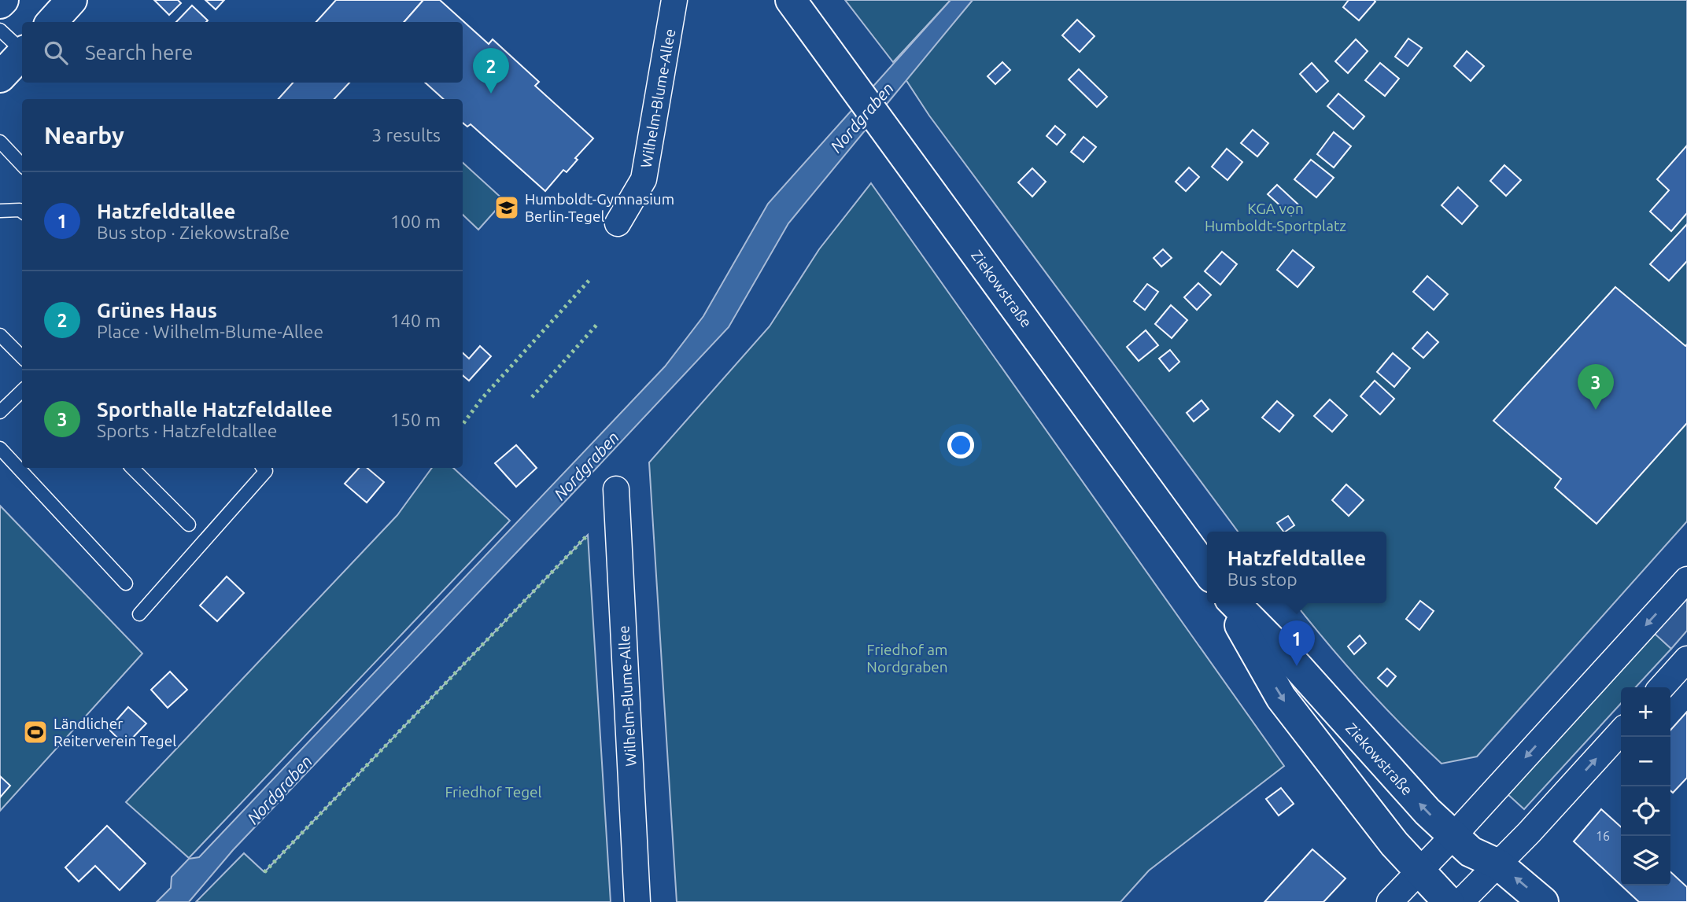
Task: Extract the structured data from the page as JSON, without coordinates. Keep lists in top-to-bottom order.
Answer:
{
  "streets": {
    "street": ["Wilhelm-Blume-Allee", "Ziekowstraße"]
  },
  "water": ["Nordgraben"],
  "parks": ["KGA von Humboldt-Sportplatz", "Friedhof am Nordgraben", "Friedhof Tegel"],
  "places": {
    "school or university": ["Humboldt-Gymnasium Berlin-Tegel"],
    "sports": ["Ländlicher Reiterverein Tegel"]
  },
  "house_numbers": ["16"],
  "page": {
    "search": "Search here",
    "pins": ["2", "3", "1"],
    "heading": ["Nearby", "3 results"],
    "list": [
      {
        "mark": "1",
        "name": "Hatzfeldtallee",
        "note": "Bus stop · Ziekowstraße",
        "value": "100 m"
      },
      {
        "mark": "2",
        "name": "Grünes Haus",
        "note": "Place · Wilhelm-Blume-Allee",
        "value": "140 m"
      },
      {
        "mark": "3",
        "name": "Sporthalle Hatzfeldallee",
        "note": "Sports · Hatzfeldtallee",
        "value": "150 m"
      }
    ],
    "popup": ["Hatzfeldtallee", "Bus stop"],
    "map_buttons": ["+", "−"]
  }
}
